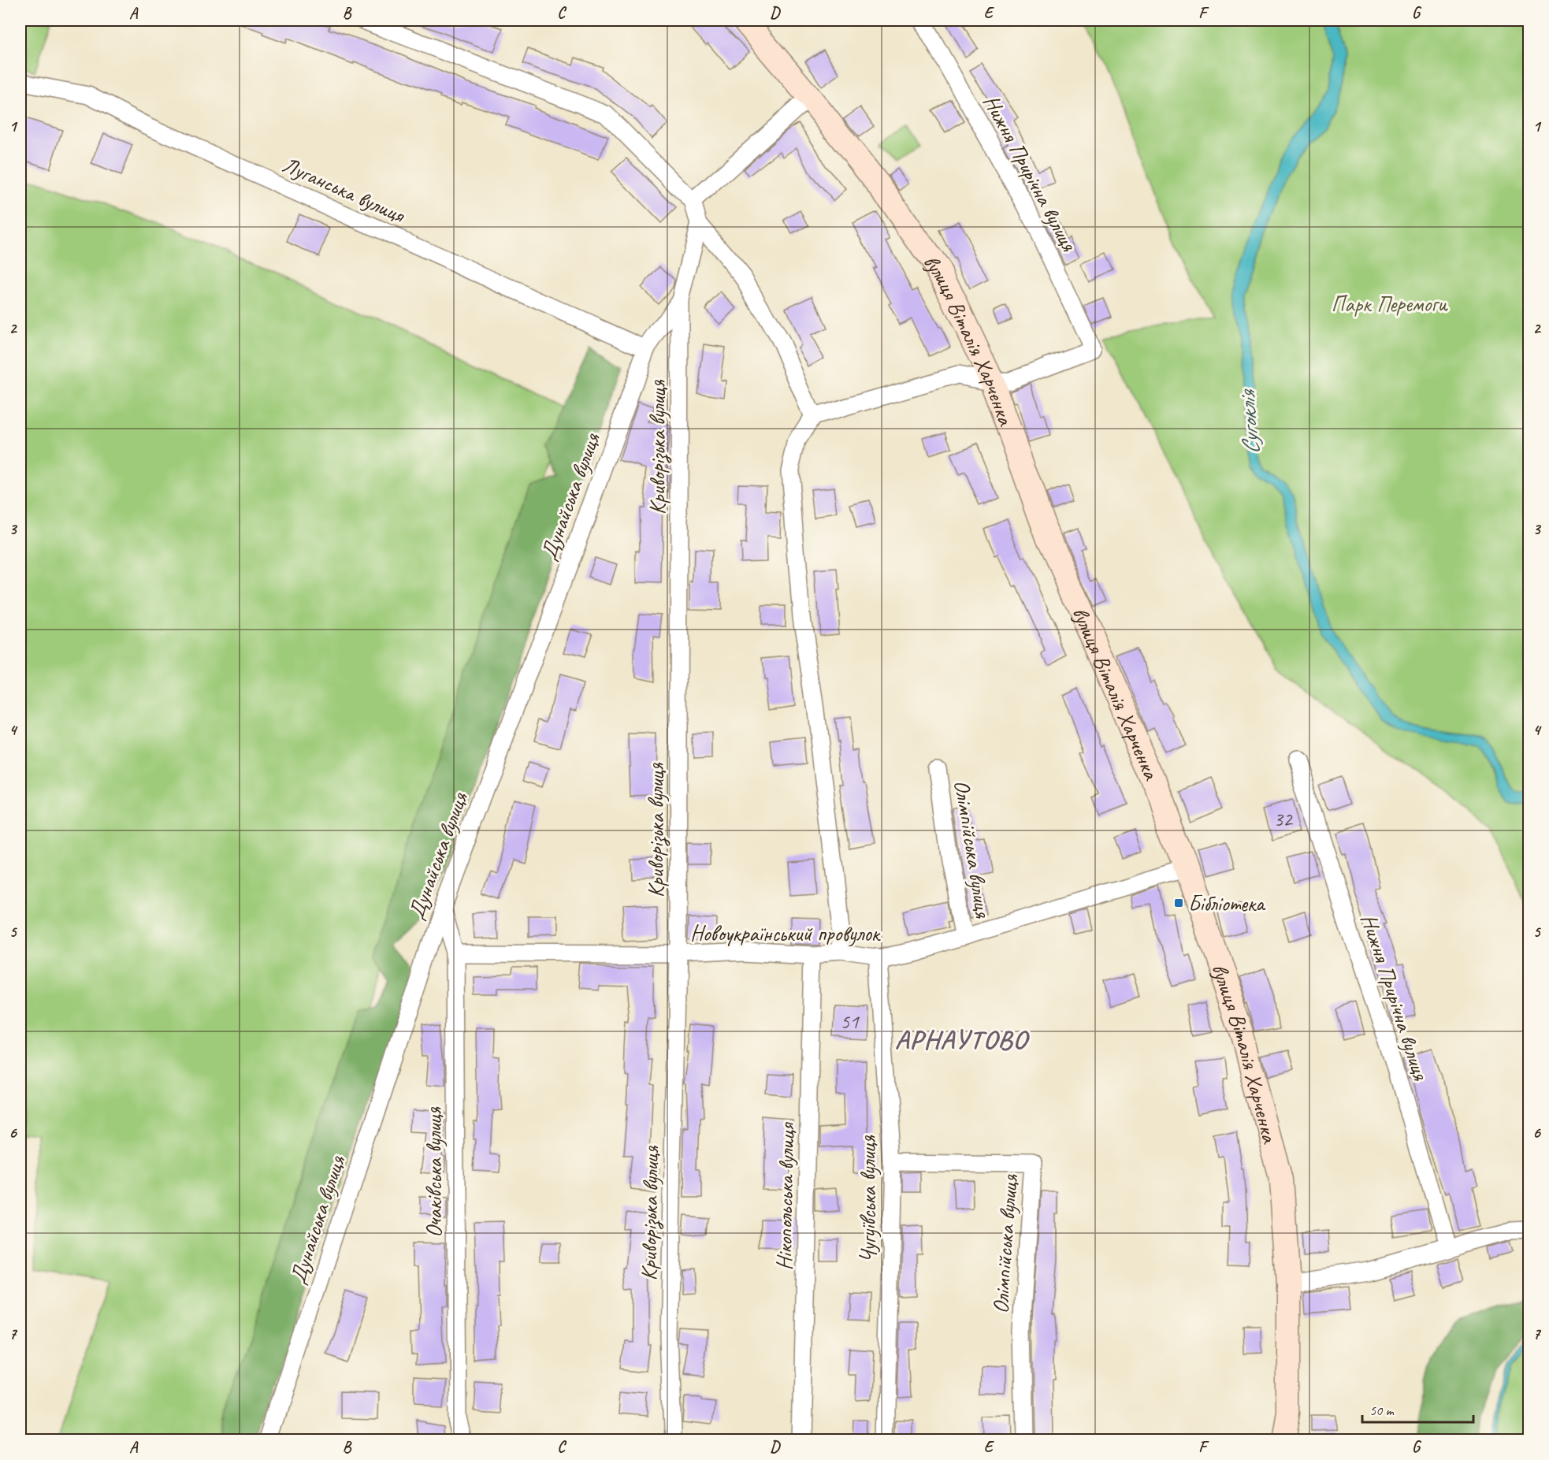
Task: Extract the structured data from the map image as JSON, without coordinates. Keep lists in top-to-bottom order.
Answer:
{
  "streets": {
    "street": [
      "Нижня Прирічна вулиця",
      "Луганська вулиця",
      "вулиця Віталія Харченка",
      "Криворізька вулиця",
      "Дунайська вулиця",
      "Олімпійська вулиця",
      "Новоукраїнський провулок",
      "Очаківська вулиця",
      "Нікопольська вулиця",
      "Чугуївська вулиця"
    ]
  },
  "crossings": [
    ["Нижня Прирічна вулиця", "вулиця Віталія Харченка"],
    ["Луганська вулиця", "Дунайська вулиця"],
    ["вулиця Віталія Харченка", "Новоукраїнський провулок"],
    ["Криворізька вулиця", "Дунайська вулиця"],
    ["Криворізька вулиця", "Новоукраїнський провулок"],
    ["Дунайська вулиця", "Очаківська вулиця"],
    ["Олімпійська вулиця", "Новоукраїнський провулок"],
    ["Олімпійська вулиця", "Чугуївська вулиця"],
    ["Новоукраїнський провулок", "Очаківська вулиця"],
    ["Новоукраїнський провулок", "Нікопольська вулиця"],
    ["Новоукраїнський провулок", "Чугуївська вулиця"]
  ],
  "districts": ["АРНАУТОВО"],
  "water": ["Сугоклія"],
  "parks": ["Парк Перемоги"],
  "places": {
    "transit": ["Бібліотека"]
  },
  "house_numbers": ["32", "51"],
  "scale_bar": "50 m",
  "grid": {
    "columns": [
      "A",
      "B",
      "C",
      "D",
      "E",
      "F",
      "G"
    ],
    "rows": [
      "1",
      "2",
      "3",
      "4",
      "5",
      "6",
      "7"
    ]
  }
}
